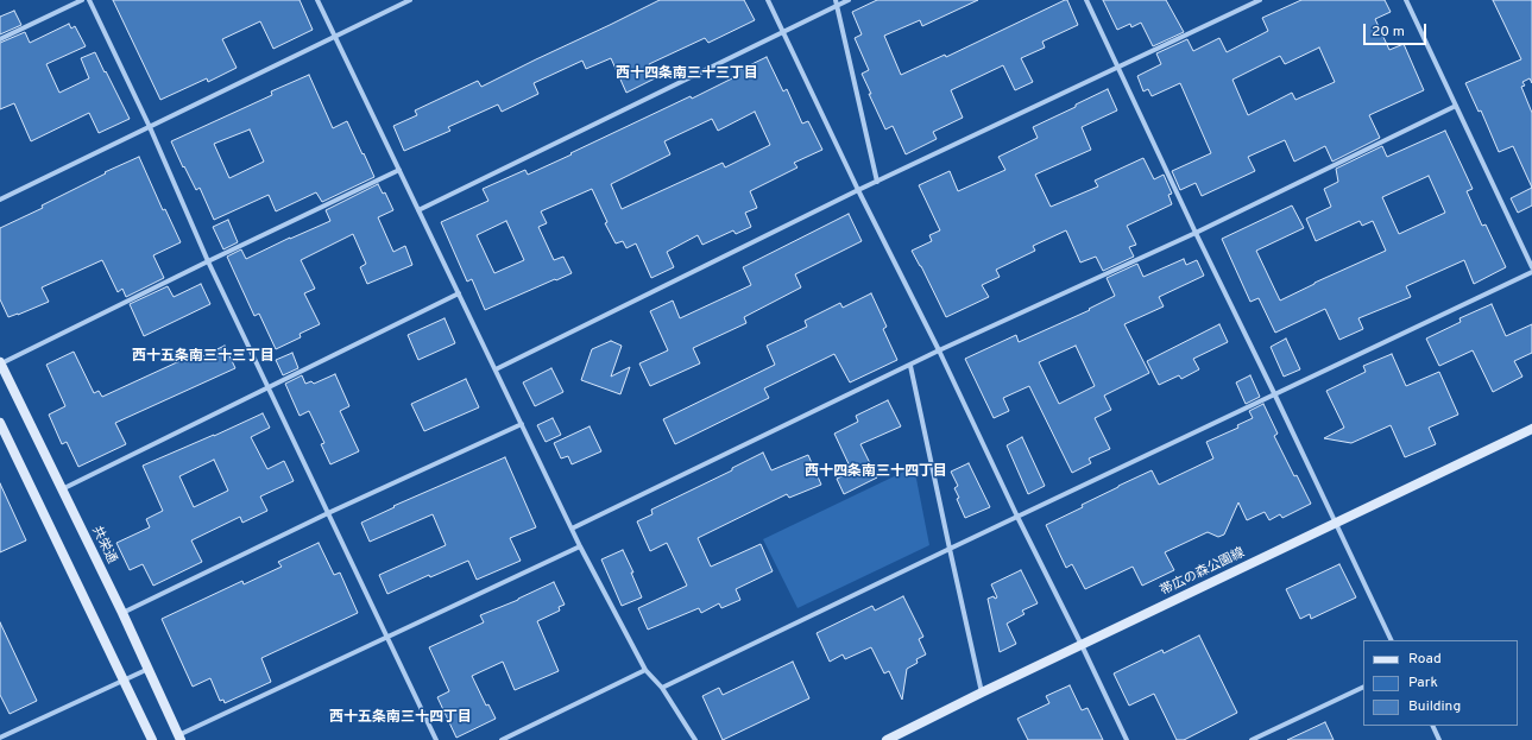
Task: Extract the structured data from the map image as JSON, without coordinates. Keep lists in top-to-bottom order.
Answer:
{
  "streets": {
    "street": ["共栄通", "帯広の森公園線"]
  },
  "districts": [
    "西十四条南三十三丁目",
    "西十五条南三十三丁目",
    "西十四条南三十四丁目",
    "西十五条南三十四丁目"
  ],
  "legend": ["Road", "Park", "Building"],
  "scale_bar": "20 m"
}
